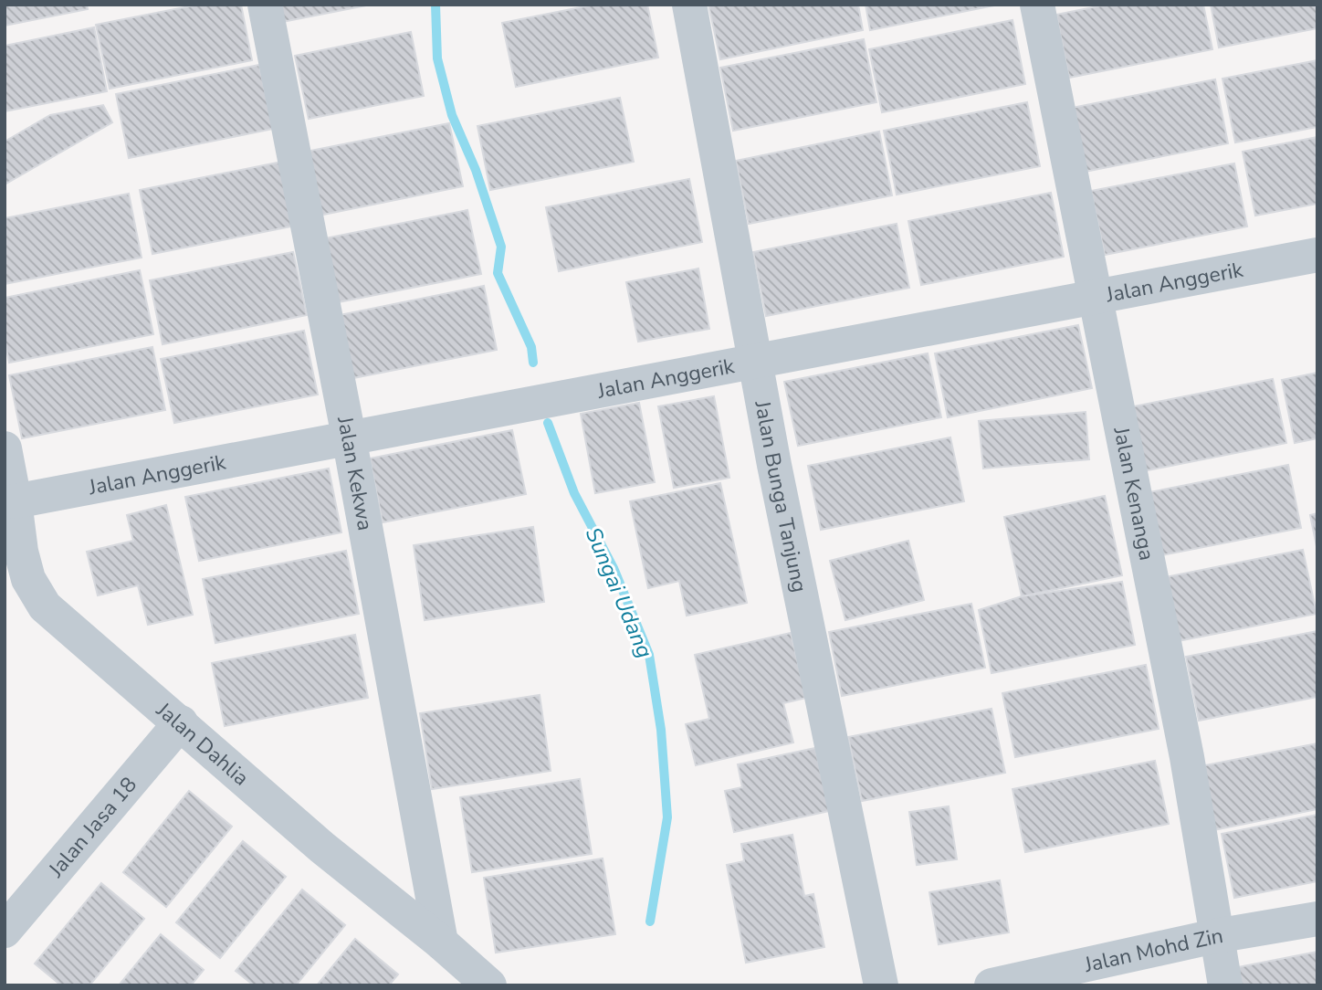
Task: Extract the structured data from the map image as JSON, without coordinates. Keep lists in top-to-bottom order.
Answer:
{
  "streets": {
    "street": [
      "Jalan Anggerik",
      "Jalan Kekwa",
      "Jalan Kenanga",
      "Jalan Bunga Tanjung",
      "Jalan Dahlia",
      "Jalan Jasa 18",
      "Jalan Mohd Zin"
    ]
  },
  "crossings": [
    ["Jalan Anggerik", "Jalan Kekwa"],
    ["Jalan Anggerik", "Jalan Kenanga"],
    ["Jalan Anggerik", "Jalan Bunga Tanjung"],
    ["Jalan Anggerik", "Jalan Dahlia"],
    ["Jalan Kekwa", "Jalan Dahlia"],
    ["Jalan Kenanga", "Jalan Mohd Zin"],
    ["Jalan Dahlia", "Jalan Jasa 18"]
  ],
  "water": ["Sungai Udang"]
}
